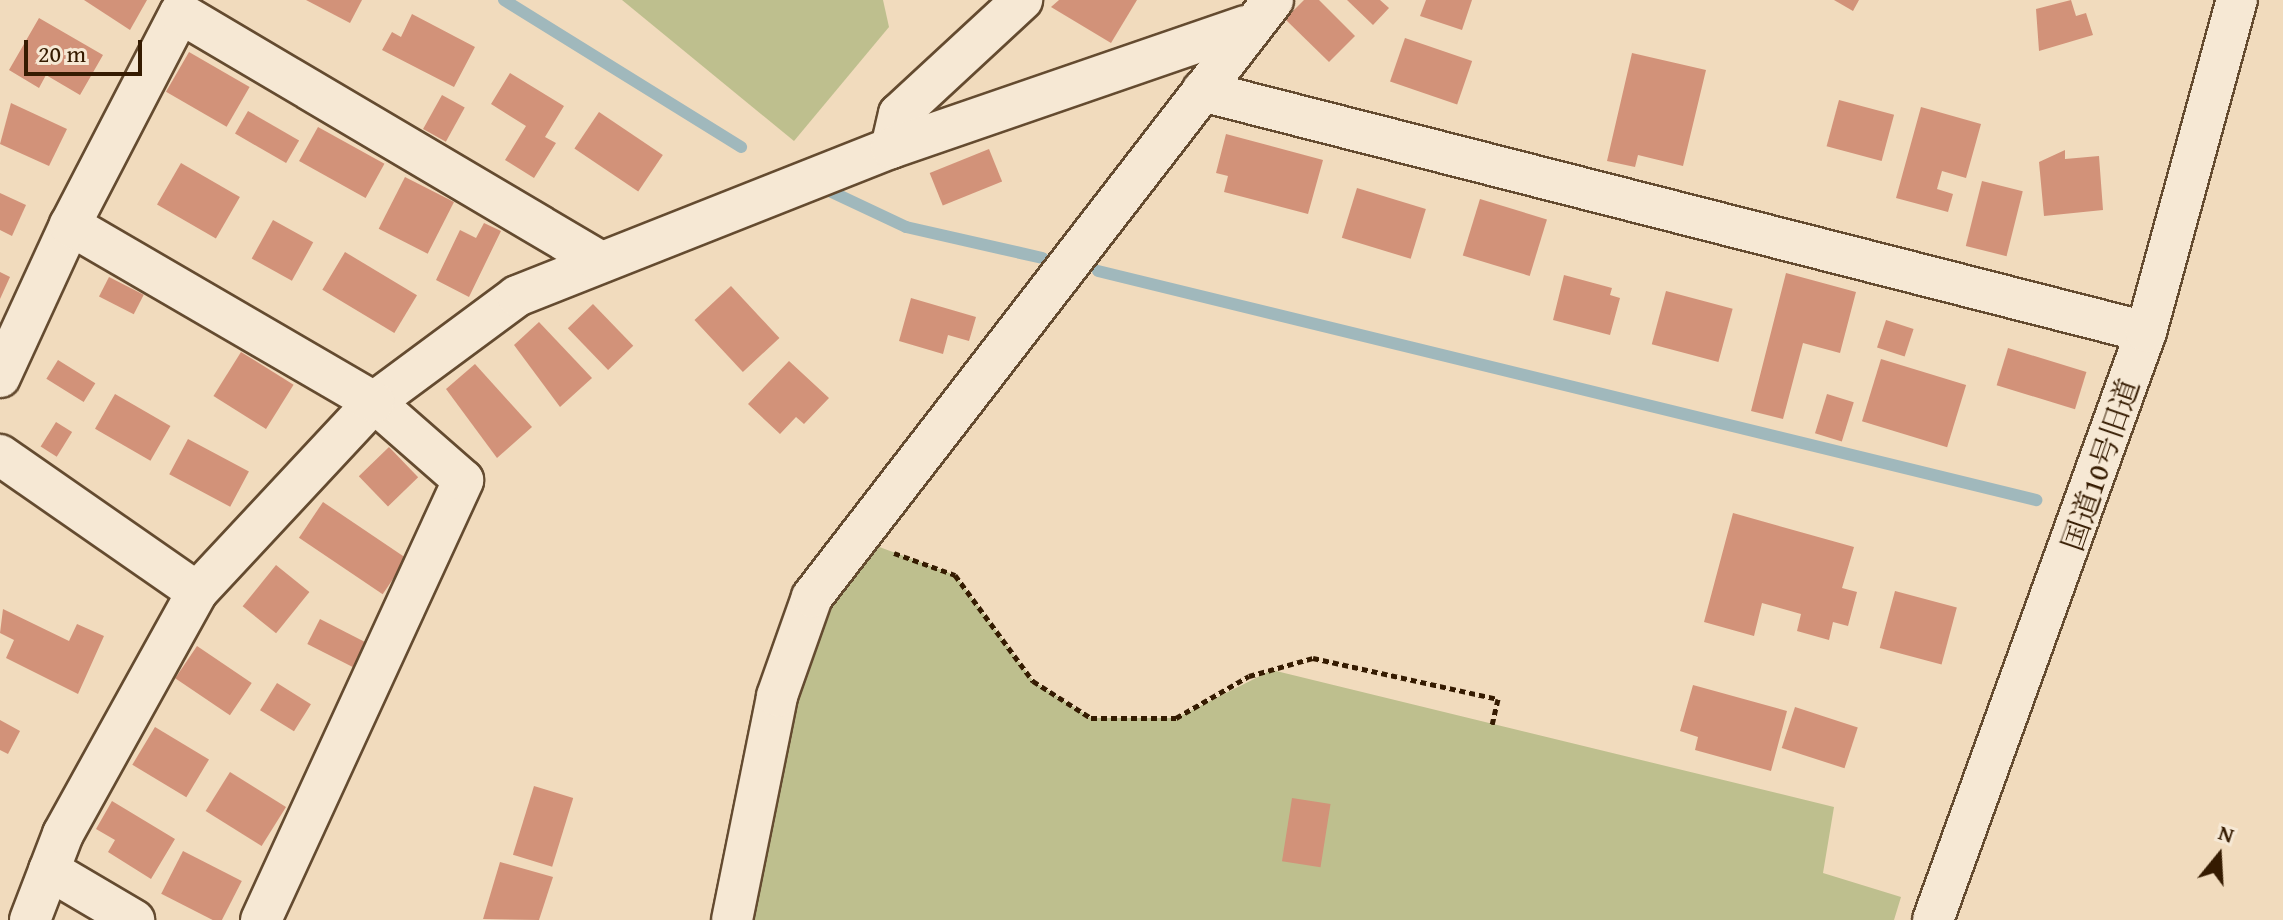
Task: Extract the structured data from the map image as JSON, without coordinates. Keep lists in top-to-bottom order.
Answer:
{
  "streets": {
    "street": ["国道10号旧道"]
  },
  "scale_bar": "20 m",
  "north": "top"
}
